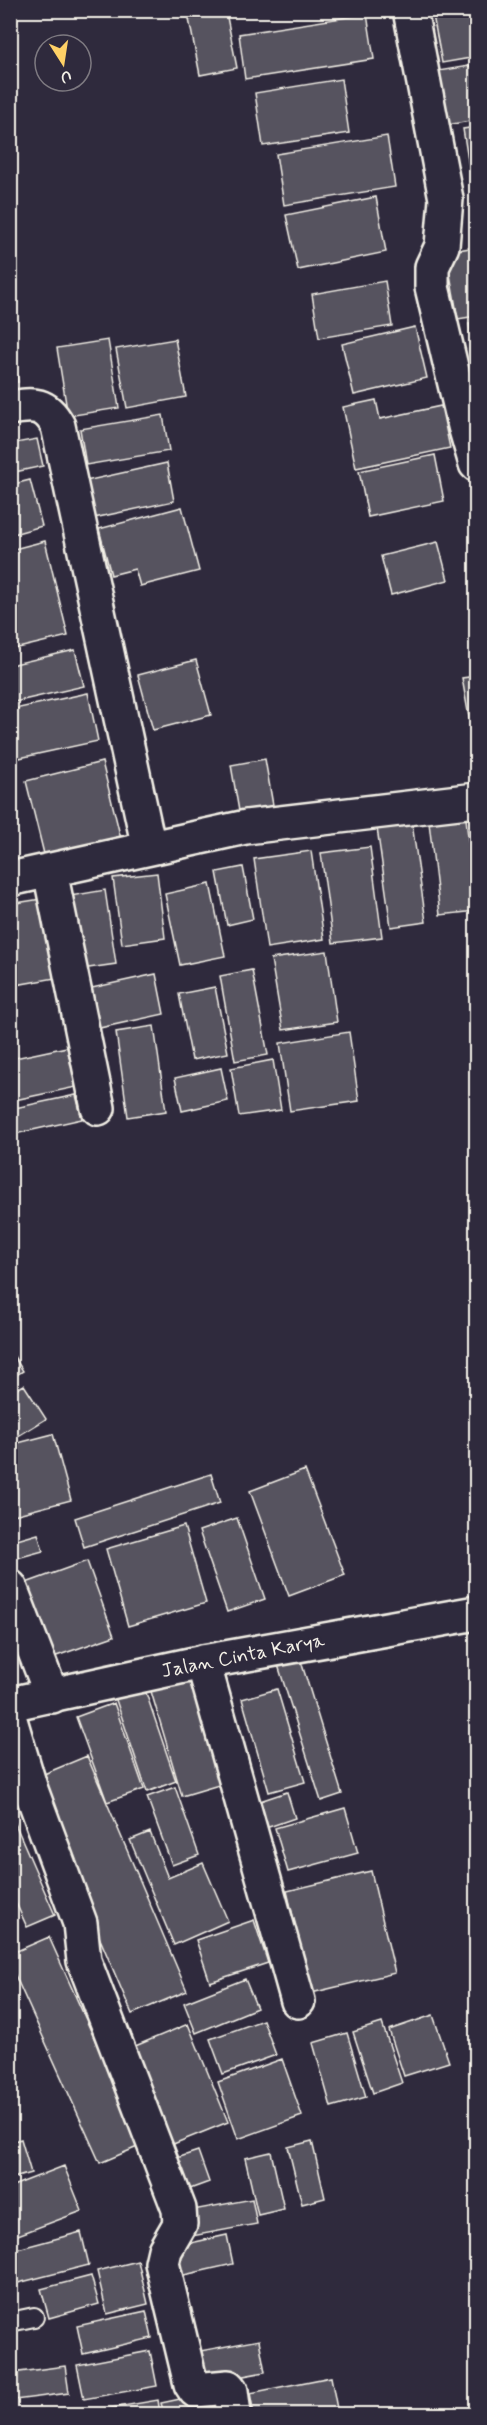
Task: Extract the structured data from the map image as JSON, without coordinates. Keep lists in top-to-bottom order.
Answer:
{
  "streets": {
    "street": ["Jalan Cinta Karya"]
  },
  "north": "bottom"
}
